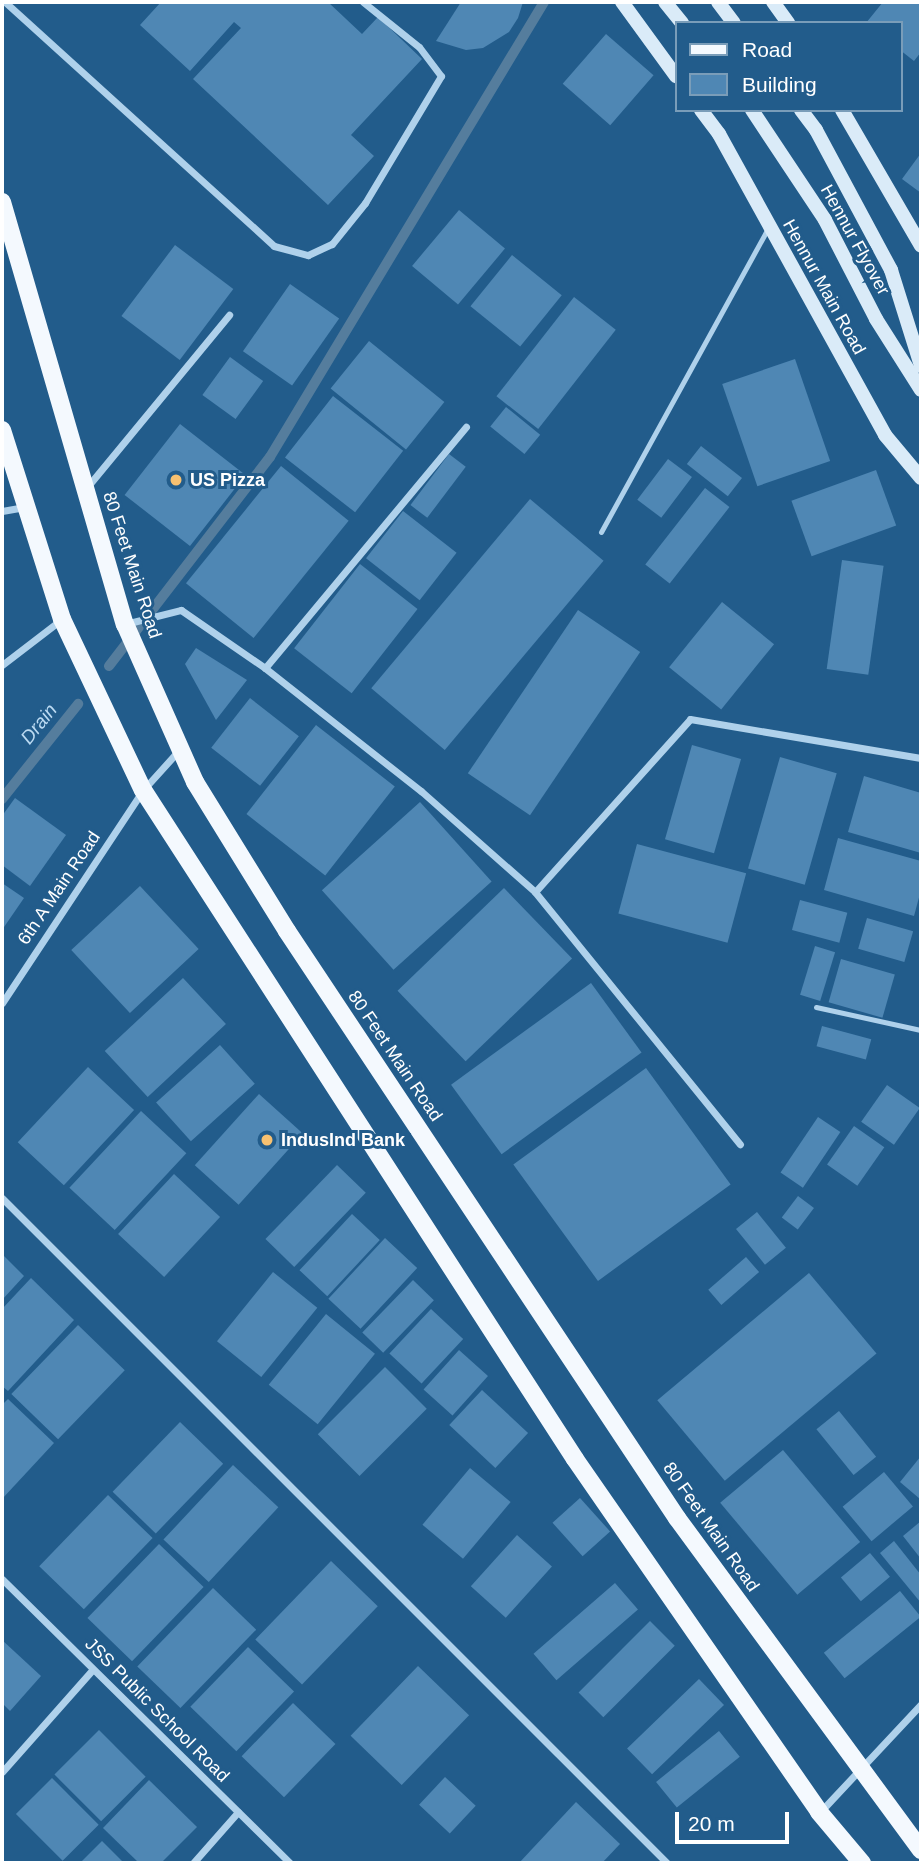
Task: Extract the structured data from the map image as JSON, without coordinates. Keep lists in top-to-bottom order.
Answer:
{
  "streets": {
    "main road": ["Hennur Flyover", "Hennur Main Road", "80 Feet Main Road"],
    "street": ["6th A Main Road", "JSS Public School Road"]
  },
  "crossings": [
    ["80 Feet Main Road", "6th A Main Road"]
  ],
  "water": ["Drain"],
  "places": ["US Pizza", "IndusInd Bank"],
  "legend": ["Road", "Building"],
  "scale_bar": "20 m"
}
